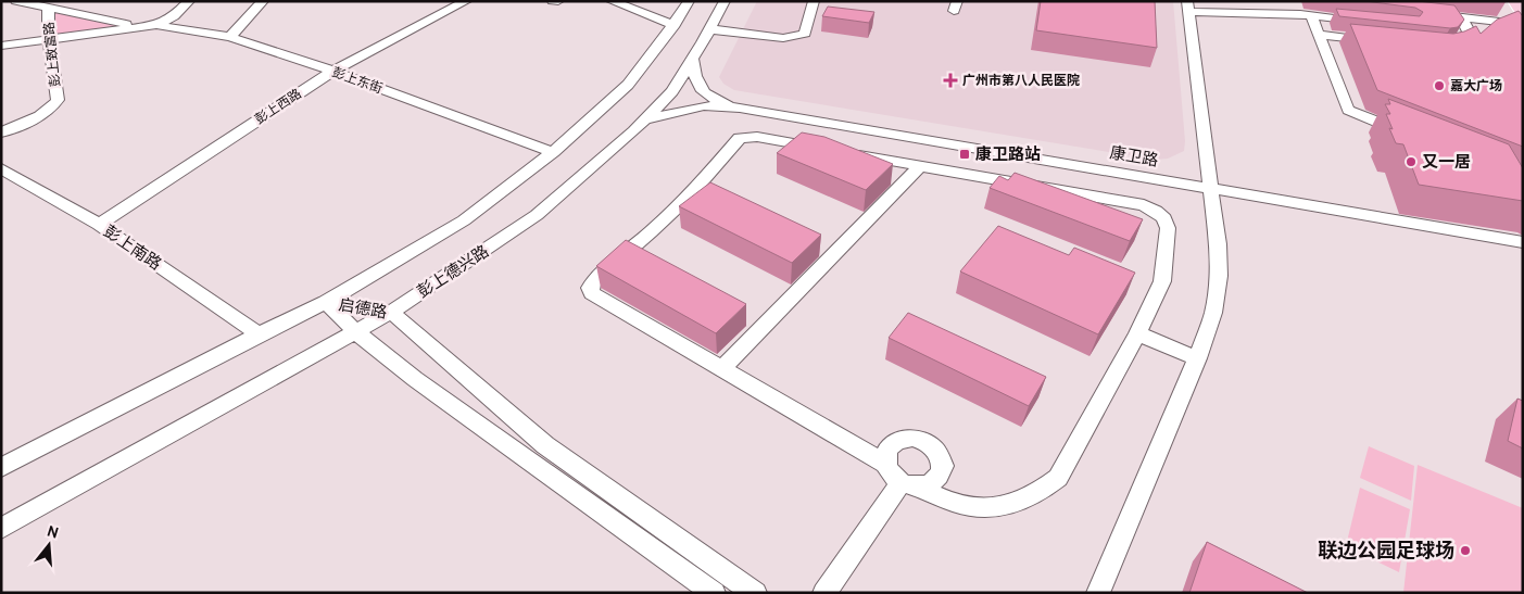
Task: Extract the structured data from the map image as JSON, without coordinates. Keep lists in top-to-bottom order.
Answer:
{
  "streets": {
    "street": [
      "彭上致富路",
      "彭上东街",
      "彭上西路",
      "康卫路",
      "彭上南路",
      "彭上德兴路",
      "启德路"
    ]
  },
  "crossings": [
    ["彭上东街", "彭上西路"],
    ["彭上西路", "彭上南路"],
    ["彭上德兴路", "启德路"]
  ],
  "places": {
    "health": ["广州市第八人民医院"],
    "other": ["嘉大广场", "又一居", "联边公园足球场"],
    "transit": ["康卫路站"]
  },
  "north": "top"
}
